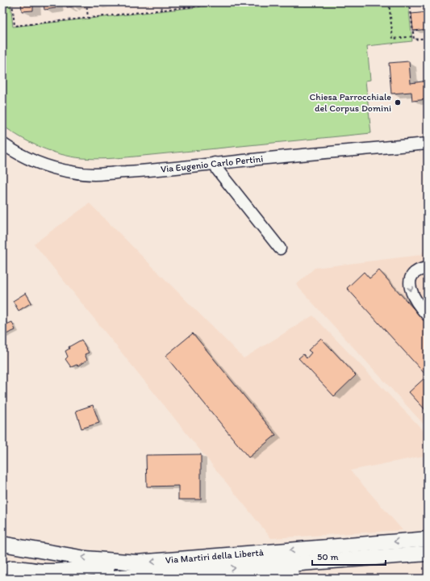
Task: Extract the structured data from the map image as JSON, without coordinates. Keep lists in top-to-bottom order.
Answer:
{
  "streets": {
    "main road": ["Via Martiri della Libertà"],
    "street": ["Via Eugenio Carlo Pertini"]
  },
  "places": ["Chiesa Parrocchiale del Corpus Domini"],
  "scale_bar": "50 m"
}
